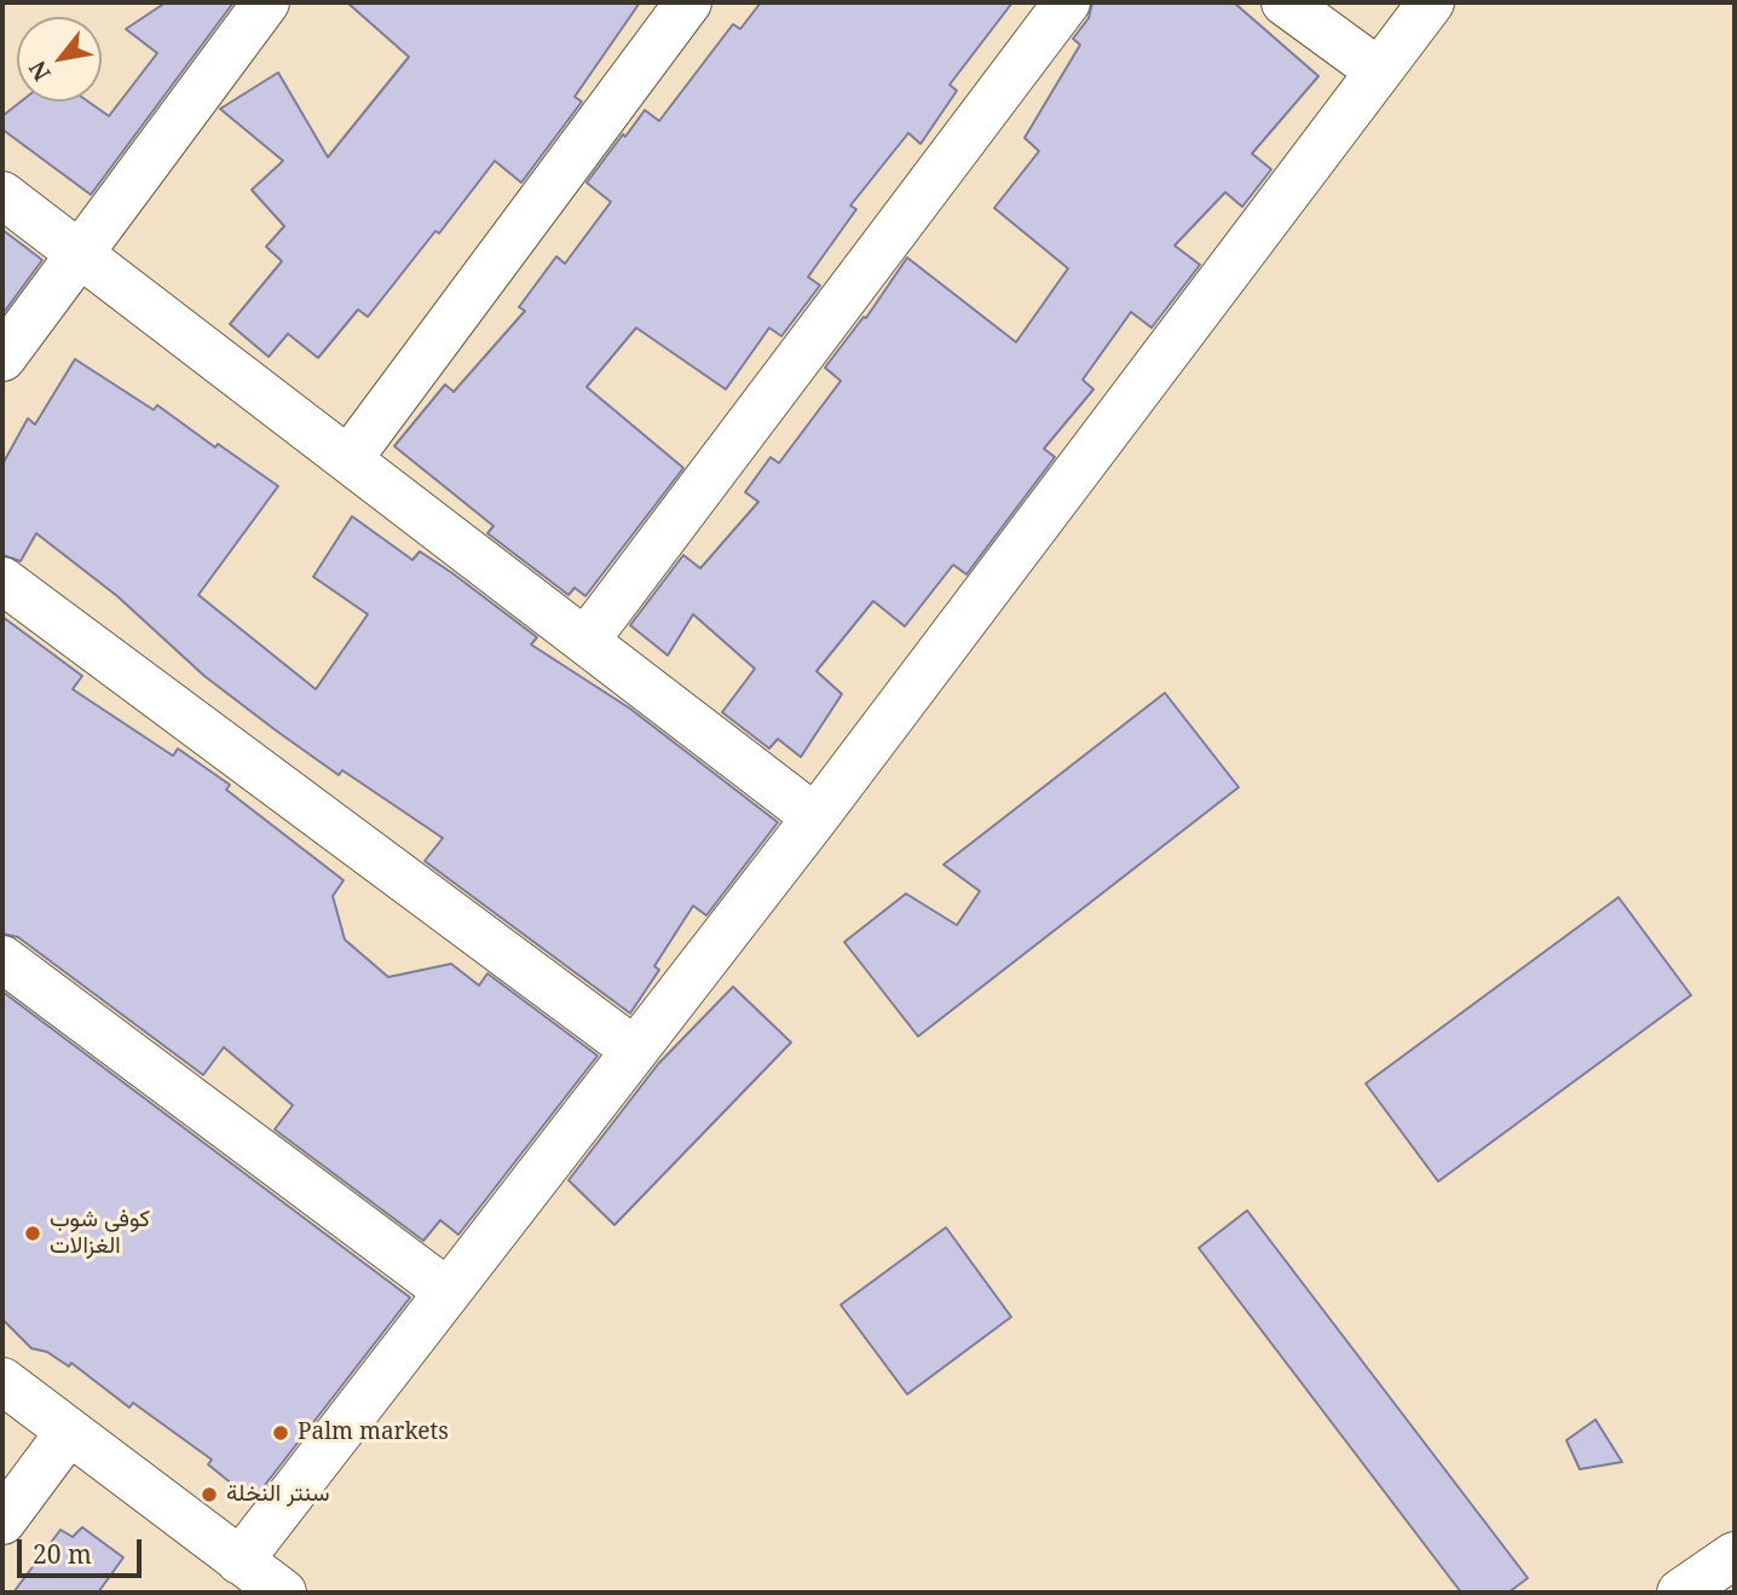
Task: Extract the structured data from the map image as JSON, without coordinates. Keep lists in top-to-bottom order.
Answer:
{
  "places": ["كوفي شوب الغزالات", "Palm markets", "سنتر النخلة"],
  "scale_bar": "20 m",
  "north": "bottom left"
}
